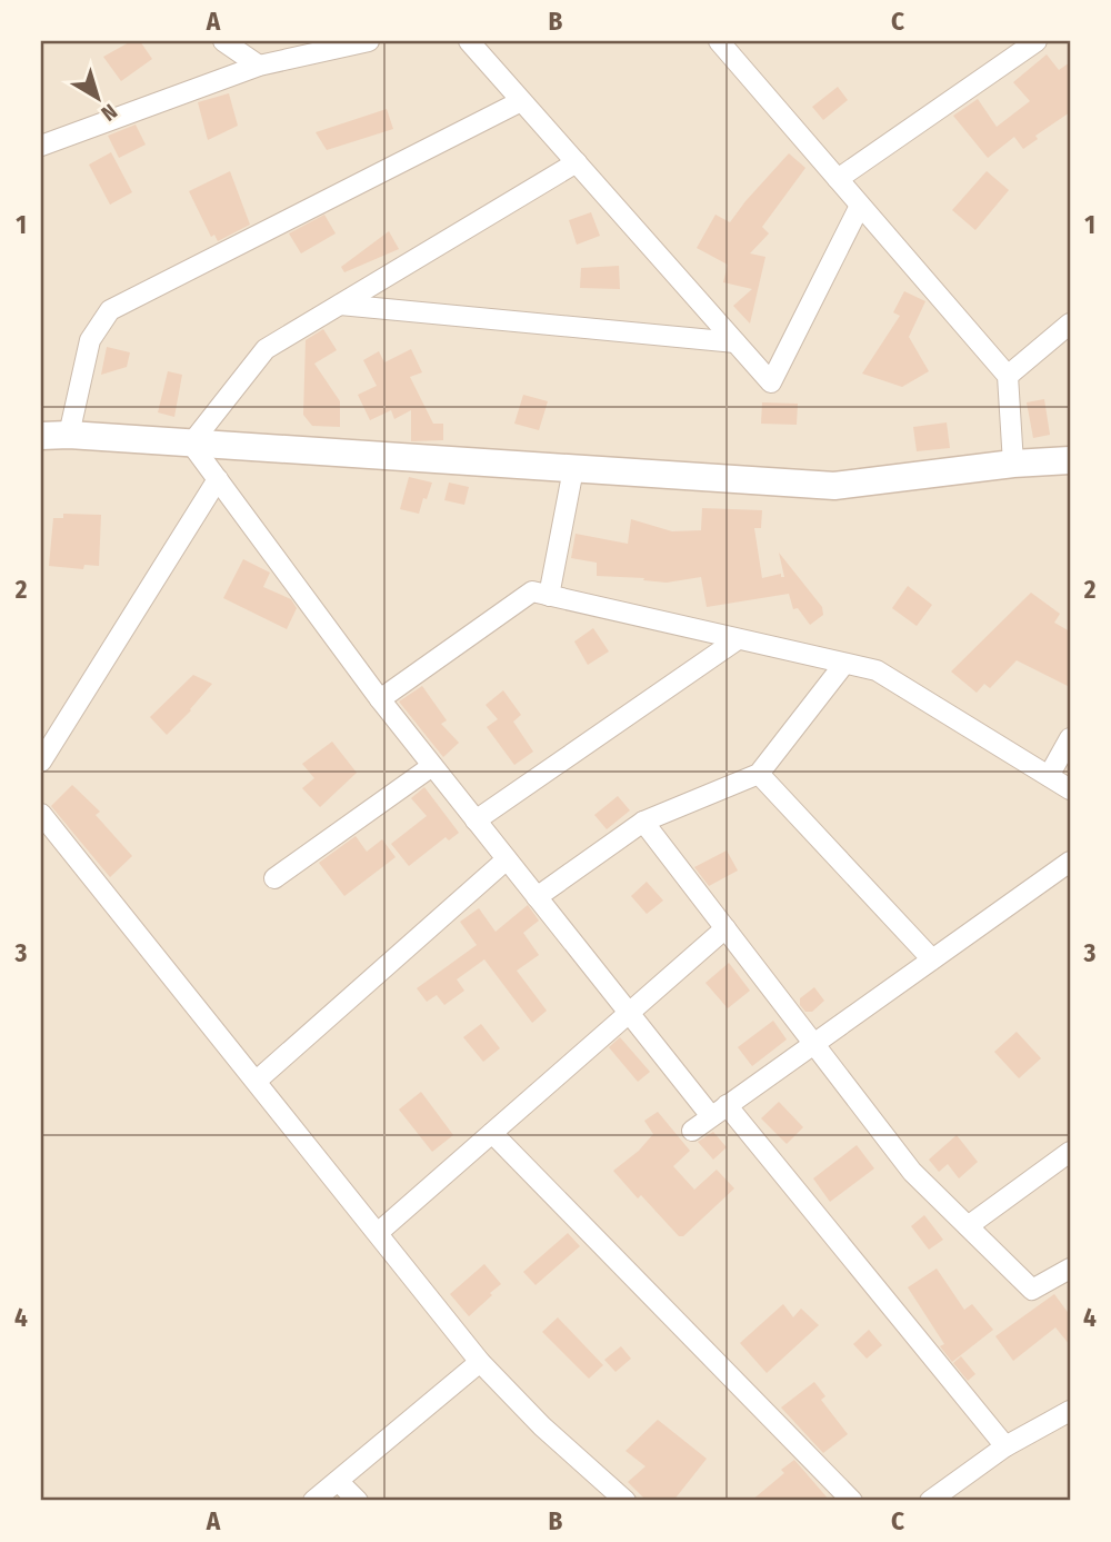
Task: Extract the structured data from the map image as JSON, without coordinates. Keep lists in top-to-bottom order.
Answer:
{
  "north": "bottom right",
  "grid": {
    "columns": ["A", "B", "C"],
    "rows": [
      "1",
      "2",
      "3",
      "4"
    ]
  }
}
